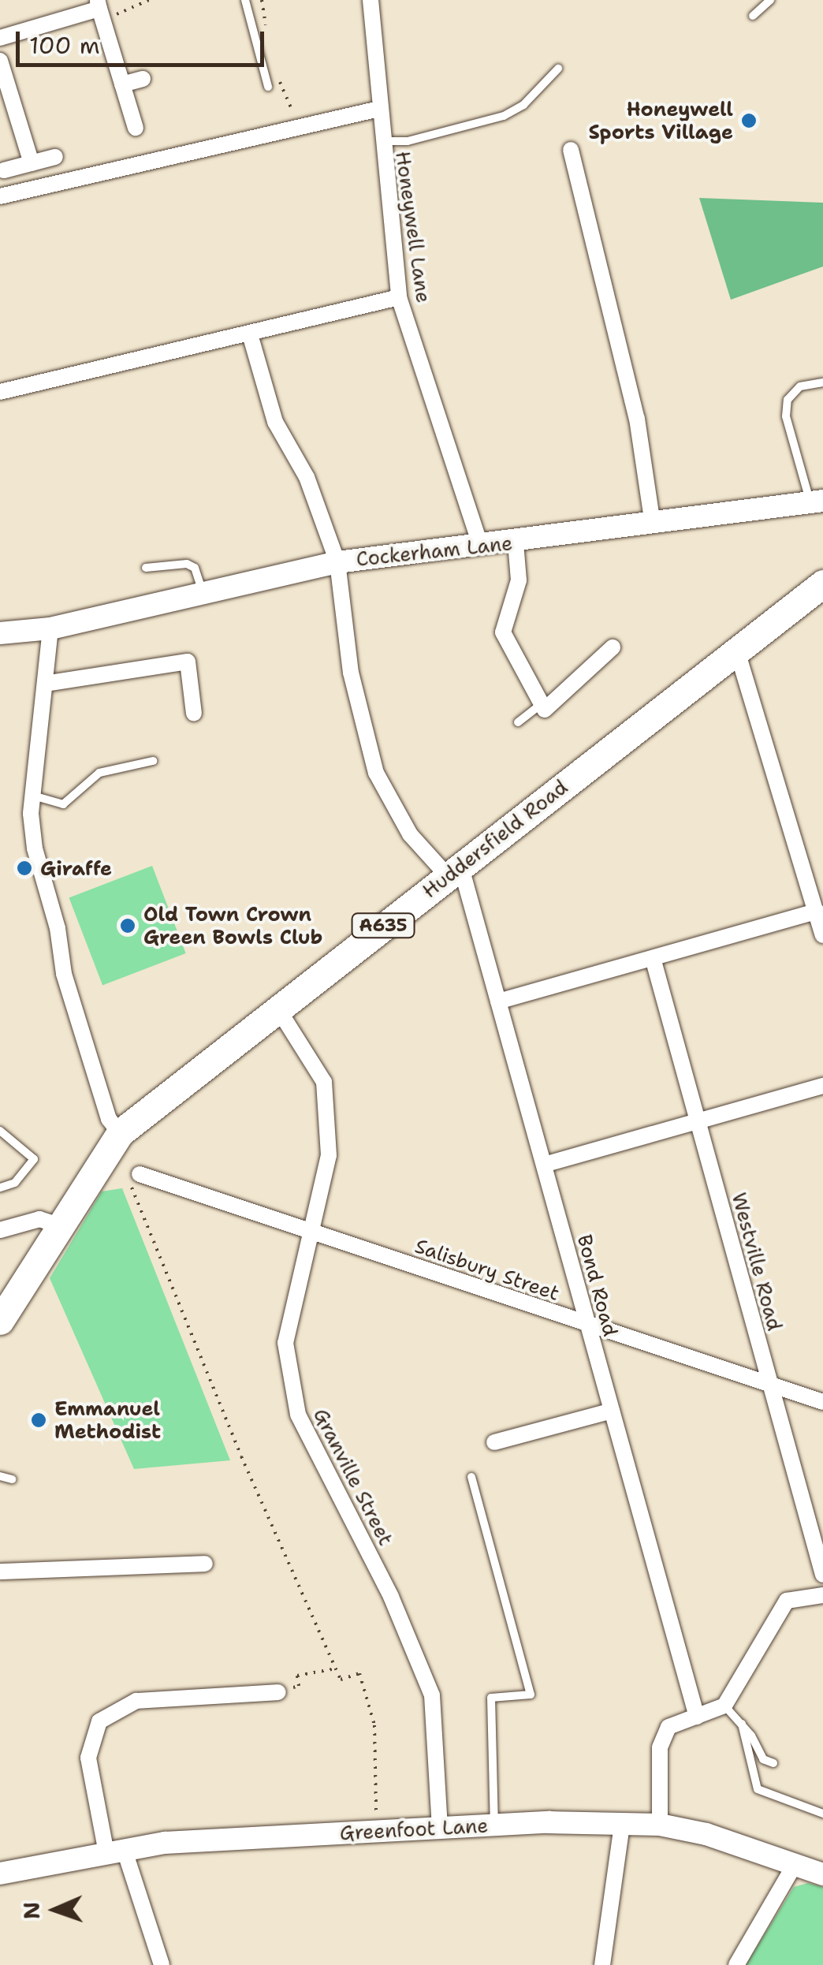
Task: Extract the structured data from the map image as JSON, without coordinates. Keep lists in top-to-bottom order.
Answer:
{
  "streets": {
    "highway": ["Huddersfield Road", "A635"],
    "street": [
      "Honeywell Lane",
      "Cockerham Lane",
      "Westville Road",
      "Salisbury Street",
      "Bond Road",
      "Granville Street",
      "Greenfoot Lane"
    ]
  },
  "crossings": [
    ["Honeywell Lane", "Cockerham Lane"],
    ["Huddersfield Road", "Bond Road"],
    ["Huddersfield Road", "Granville Street"],
    ["Westville Road", "Salisbury Street"],
    ["Salisbury Street", "Bond Road"],
    ["Salisbury Street", "Granville Street"],
    ["Granville Street", "Greenfoot Lane"]
  ],
  "places": [
    "Honeywell Sports Village",
    "Giraffe",
    "Old Town Crown Green Bowls Club",
    "Emmanuel Methodist"
  ],
  "scale_bar": "100 m",
  "north": "left"
}
